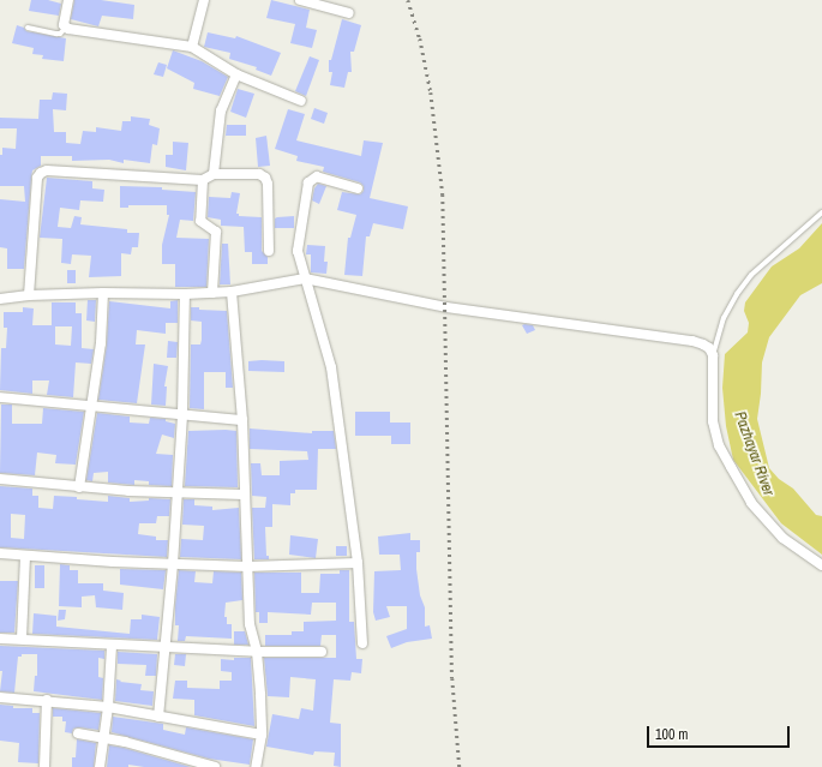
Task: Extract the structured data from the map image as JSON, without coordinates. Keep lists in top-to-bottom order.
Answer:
{
  "water": ["Pazhayar River"],
  "scale_bar": "100 m"
}
